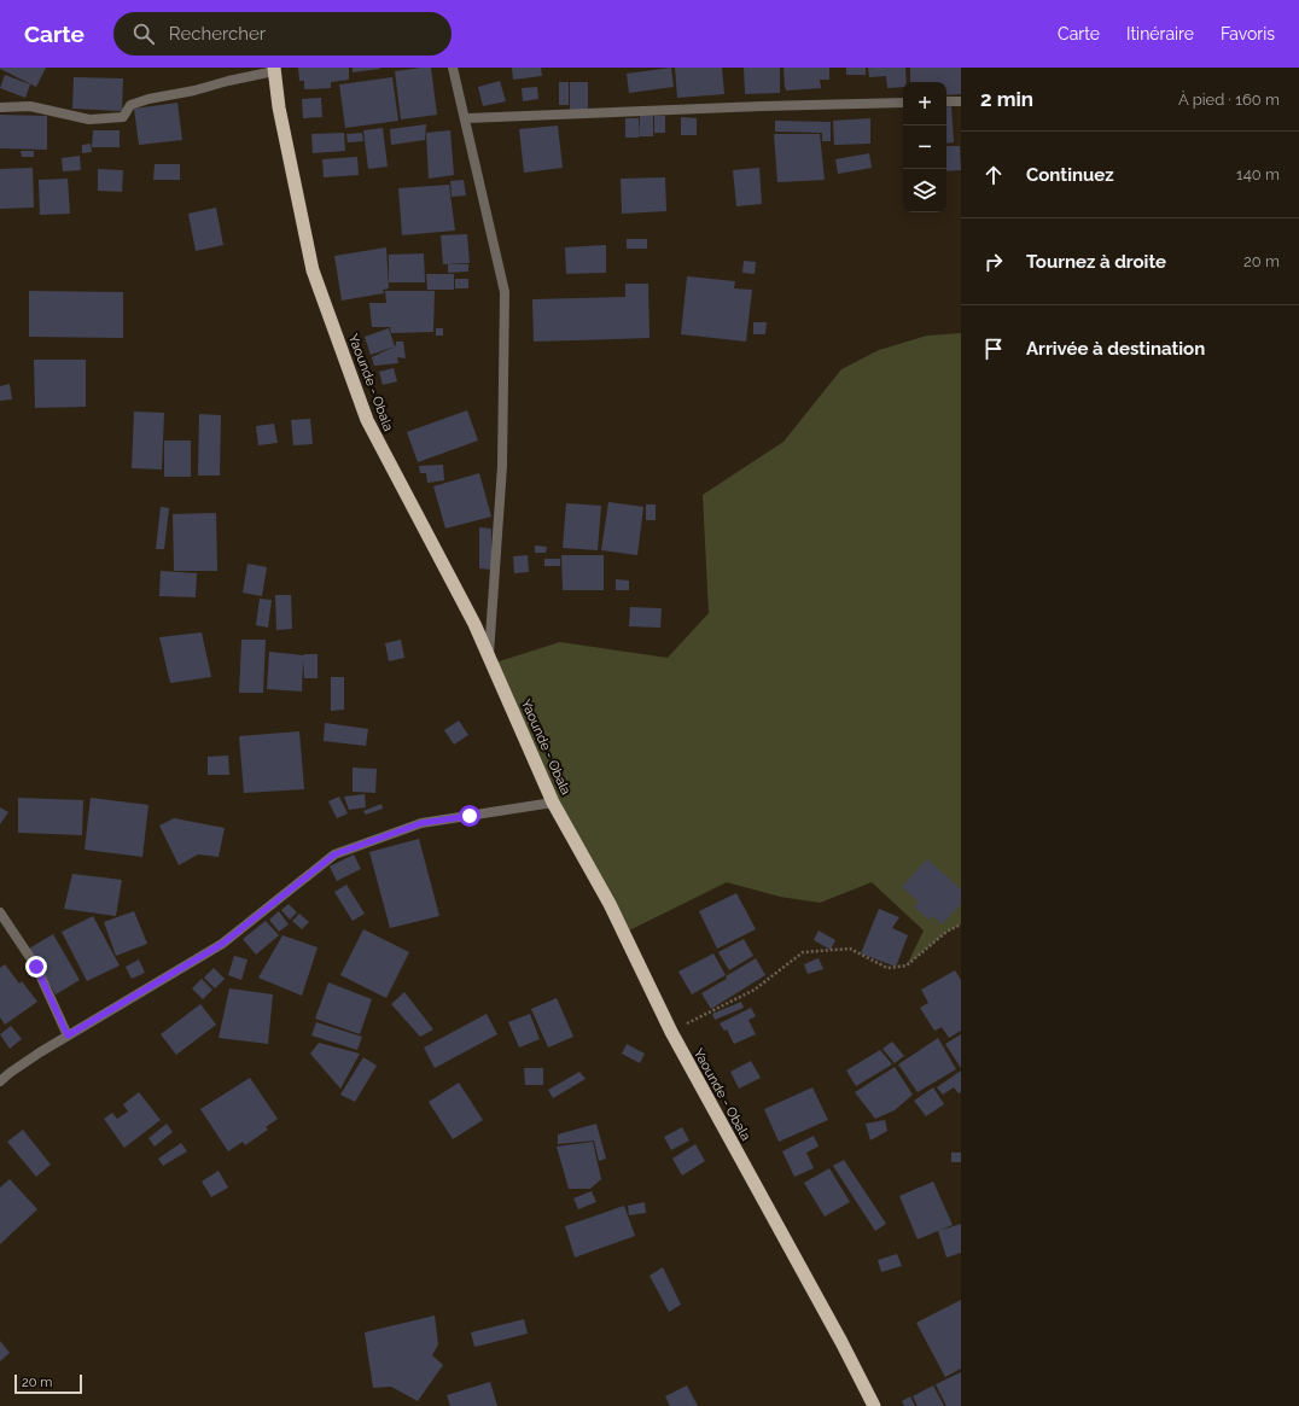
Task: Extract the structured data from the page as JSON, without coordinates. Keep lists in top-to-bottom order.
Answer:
{
  "streets": {
    "highway": ["Yaounde - Obala"]
  },
  "scale_bar": "20 m",
  "page": {
    "header": "Carte",
    "search": "Rechercher",
    "nav": ["Carte", "Itinéraire", "Favoris"],
    "heading": ["2 min", "À pied · 160 m"],
    "map_buttons": ["+", "−"],
    "list": [
      ["Continuez", "140 m"],
      ["Tournez à droite", "20 m"],
      "Arrivée à destination"
    ],
    "scale": "20 m"
  }
}
